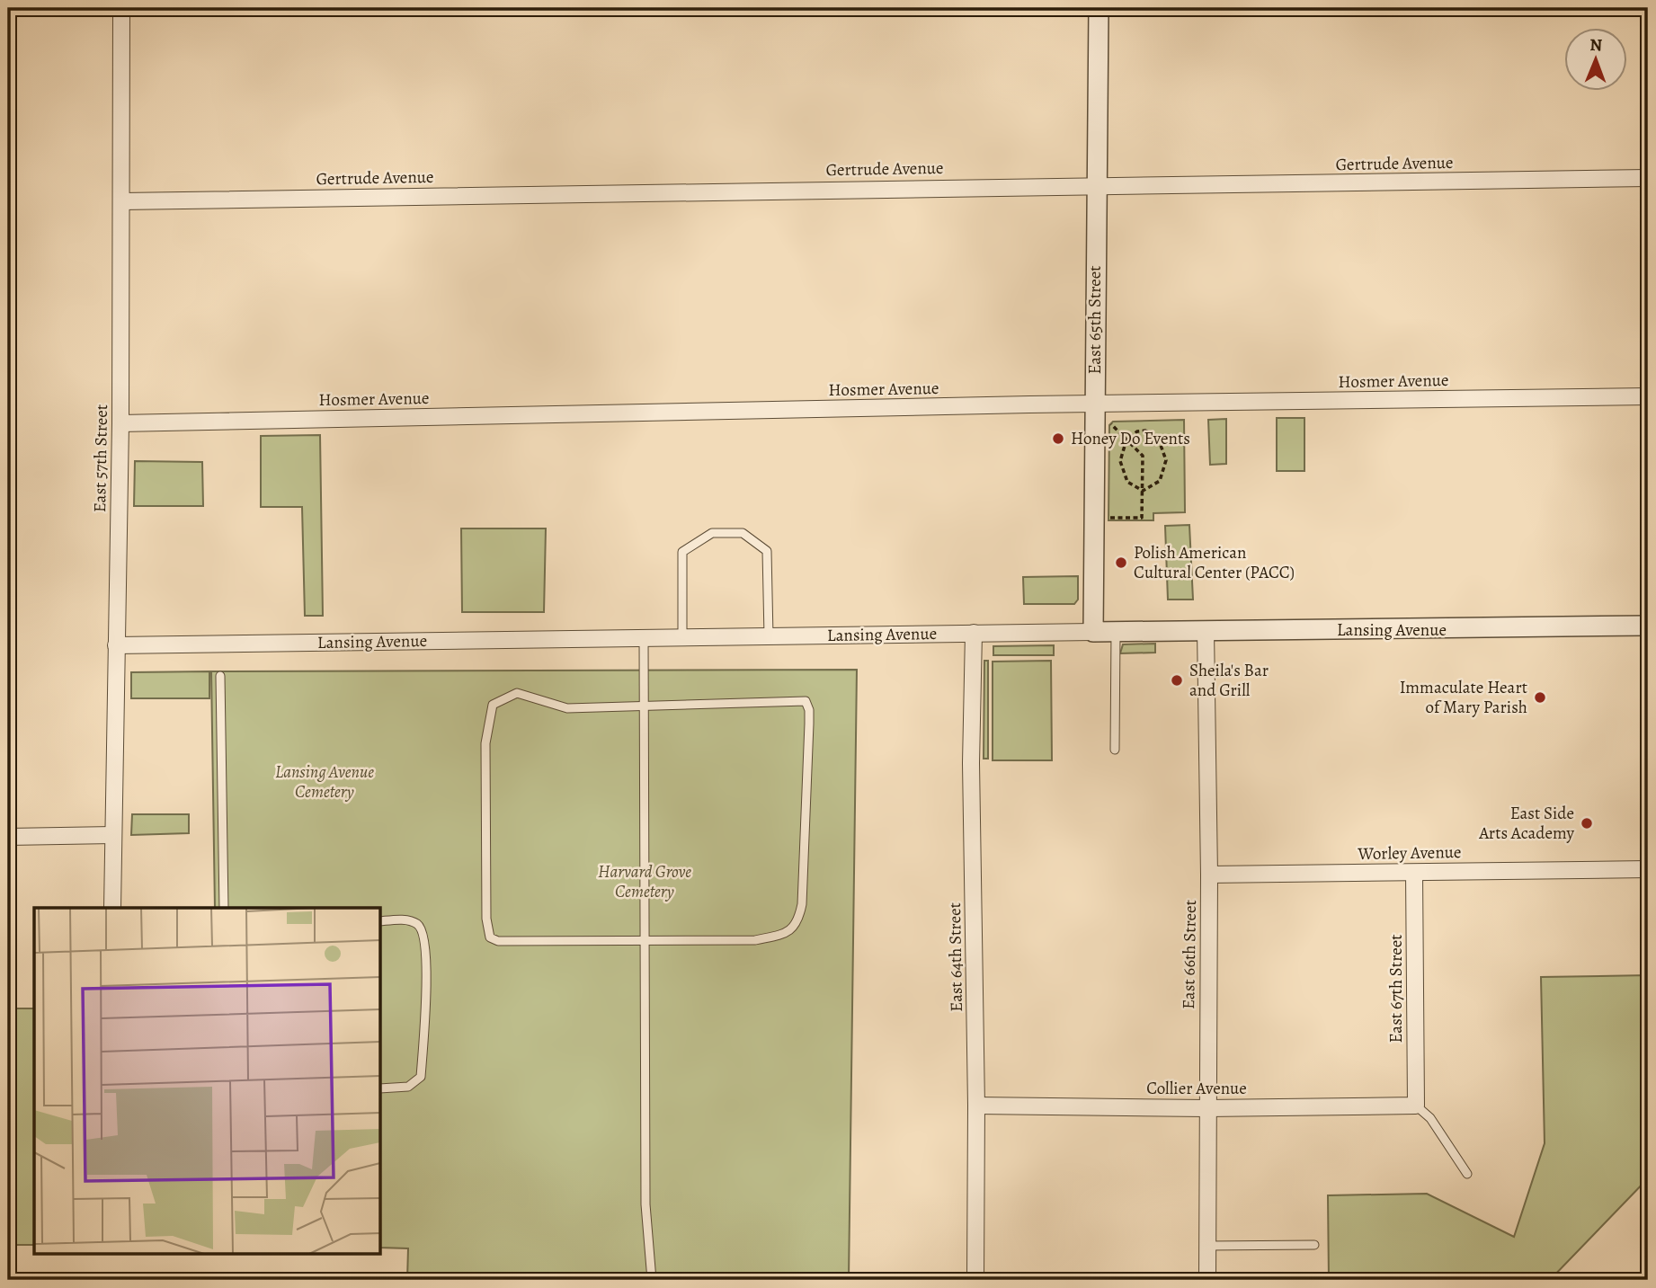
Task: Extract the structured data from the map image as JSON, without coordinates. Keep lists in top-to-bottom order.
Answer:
{
  "streets": {
    "street": [
      "Gertrude Avenue",
      "East 65th Street",
      "Hosmer Avenue",
      "East 57th Street",
      "Lansing Avenue",
      "Worley Avenue",
      "East 66th Street",
      "East 64th Street",
      "East 67th Street",
      "Collier Avenue"
    ]
  },
  "crossings": [
    ["Gertrude Avenue", "East 65th Street"],
    ["Gertrude Avenue", "East 57th Street"],
    ["East 65th Street", "Hosmer Avenue"],
    ["East 65th Street", "Lansing Avenue"],
    ["Hosmer Avenue", "East 57th Street"],
    ["East 57th Street", "Lansing Avenue"],
    ["Lansing Avenue", "East 66th Street"],
    ["Lansing Avenue", "East 64th Street"],
    ["Worley Avenue", "East 66th Street"],
    ["Worley Avenue", "East 67th Street"],
    ["East 66th Street", "Collier Avenue"],
    ["East 64th Street", "Collier Avenue"],
    ["East 67th Street", "Collier Avenue"]
  ],
  "parks": ["Lansing Avenue Cemetery", "Harvard Grove Cemetery"],
  "places": [
    "Honey Do Events",
    "Polish American Cultural Center (PACC)",
    "Sheila's Bar and Grill",
    "Immaculate Heart of Mary Parish",
    "East Side Arts Academy"
  ],
  "north": "top"
}
